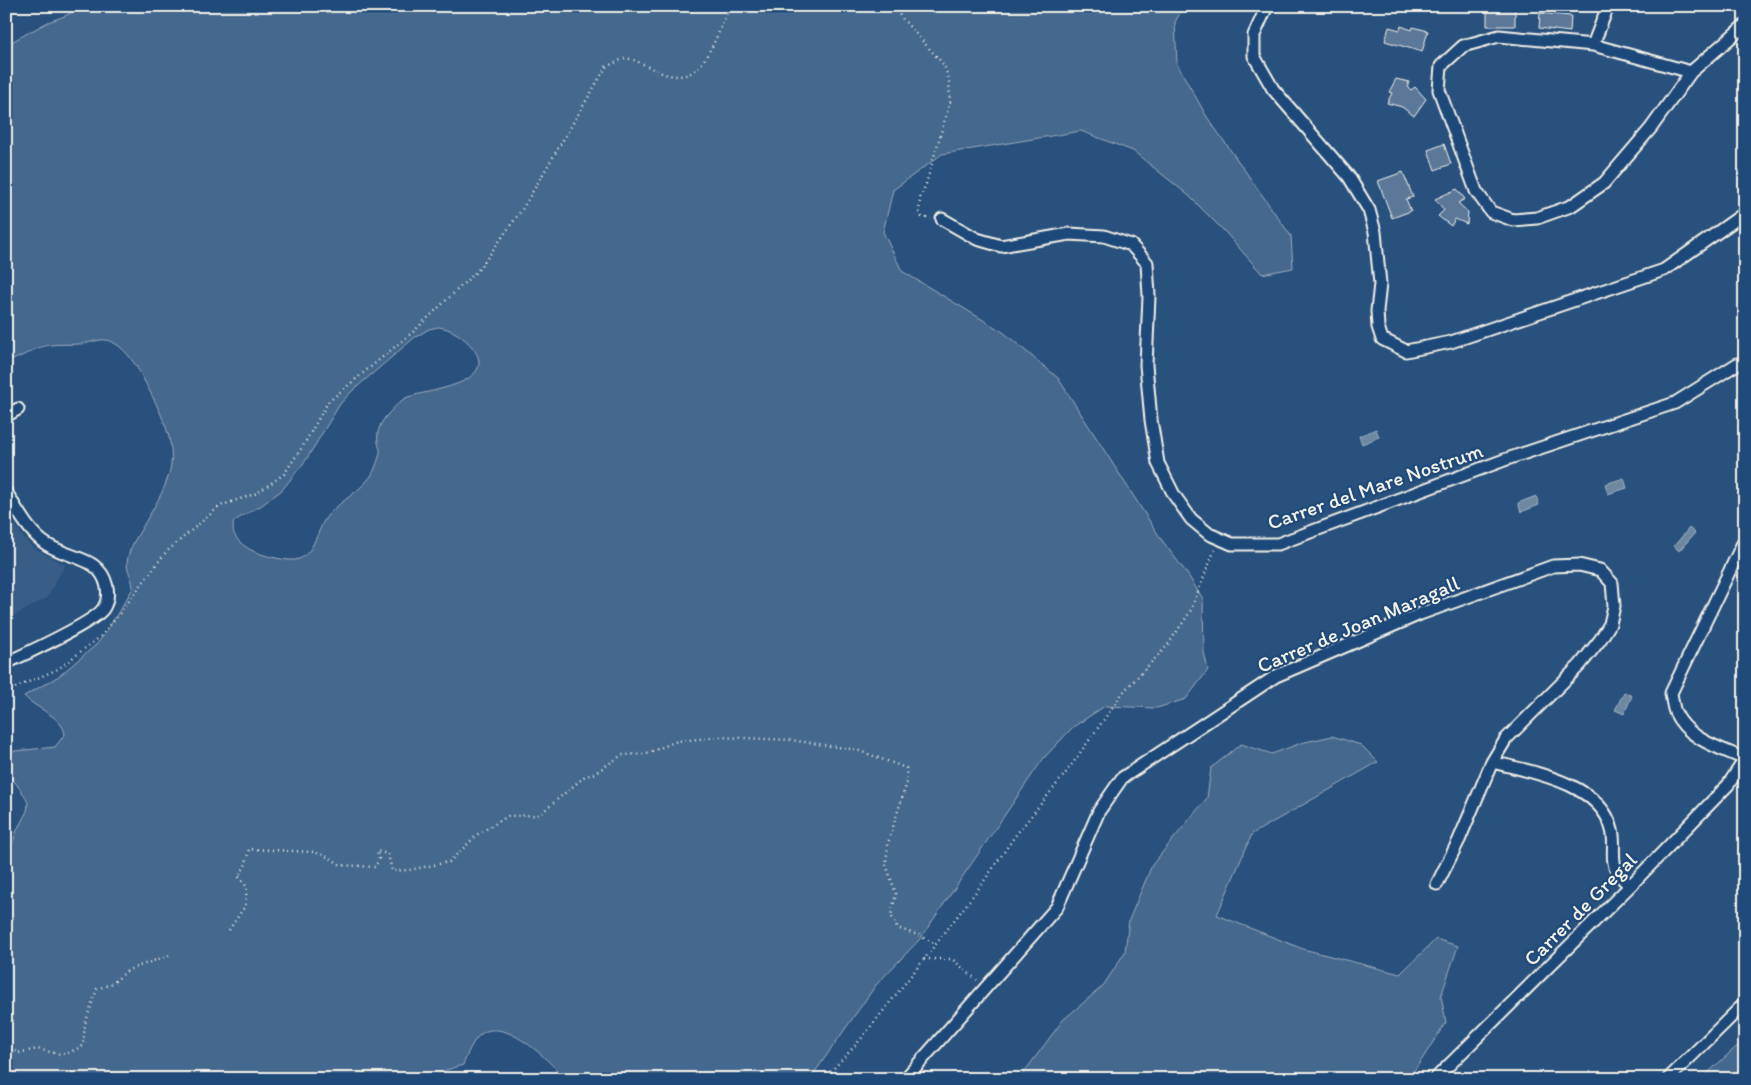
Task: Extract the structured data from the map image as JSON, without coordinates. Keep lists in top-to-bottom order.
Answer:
{
  "streets": {
    "street": ["Carrer del Mare Nostrum", "Carrer de Joan Maragall", "Carrer de Gregal"]
  }
}
